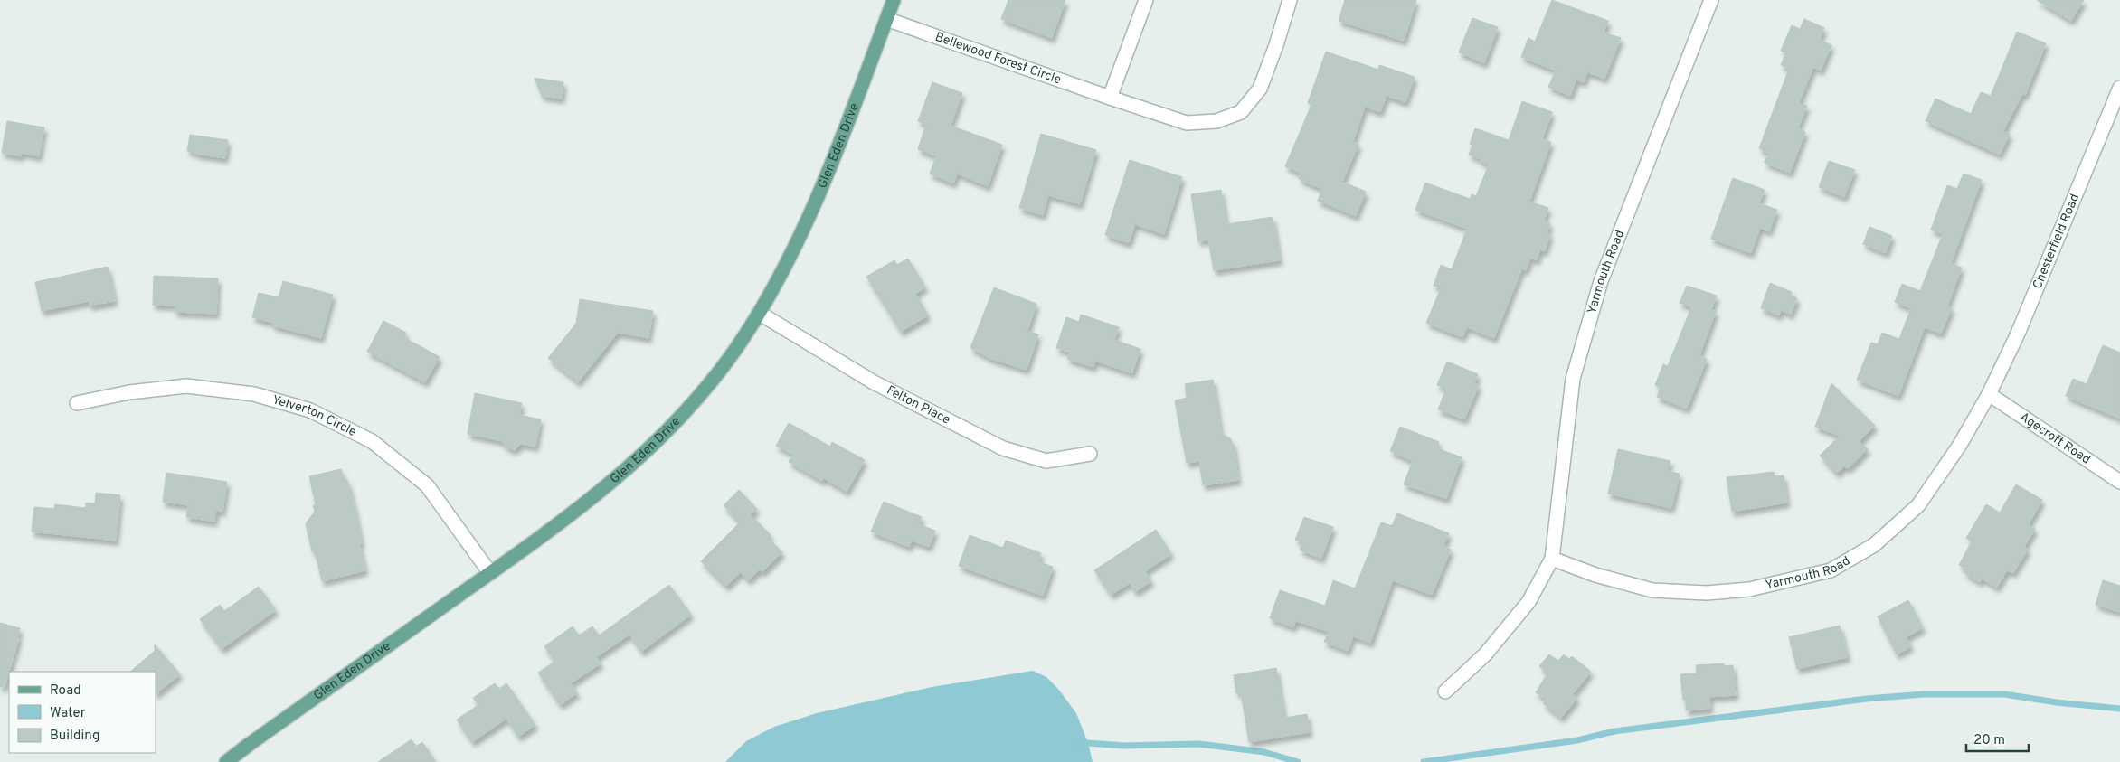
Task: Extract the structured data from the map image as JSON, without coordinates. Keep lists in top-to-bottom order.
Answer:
{
  "streets": {
    "main road": ["Glen Eden Drive"],
    "street": [
      "Bellewood Forest Circle",
      "Chesterfield Road",
      "Yarmouth Road",
      "Felton Place",
      "Yelverton Circle",
      "Agecroft Road"
    ]
  },
  "crossings": [
    ["Bellewood Forest Circle", "Glen Eden Drive"],
    ["Glen Eden Drive", "Felton Place"],
    ["Glen Eden Drive", "Yelverton Circle"],
    ["Chesterfield Road", "Yarmouth Road"],
    ["Chesterfield Road", "Agecroft Road"],
    ["Yarmouth Road", "Agecroft Road"]
  ],
  "legend": ["Road", "Water", "Building"],
  "scale_bar": "20 m"
}
